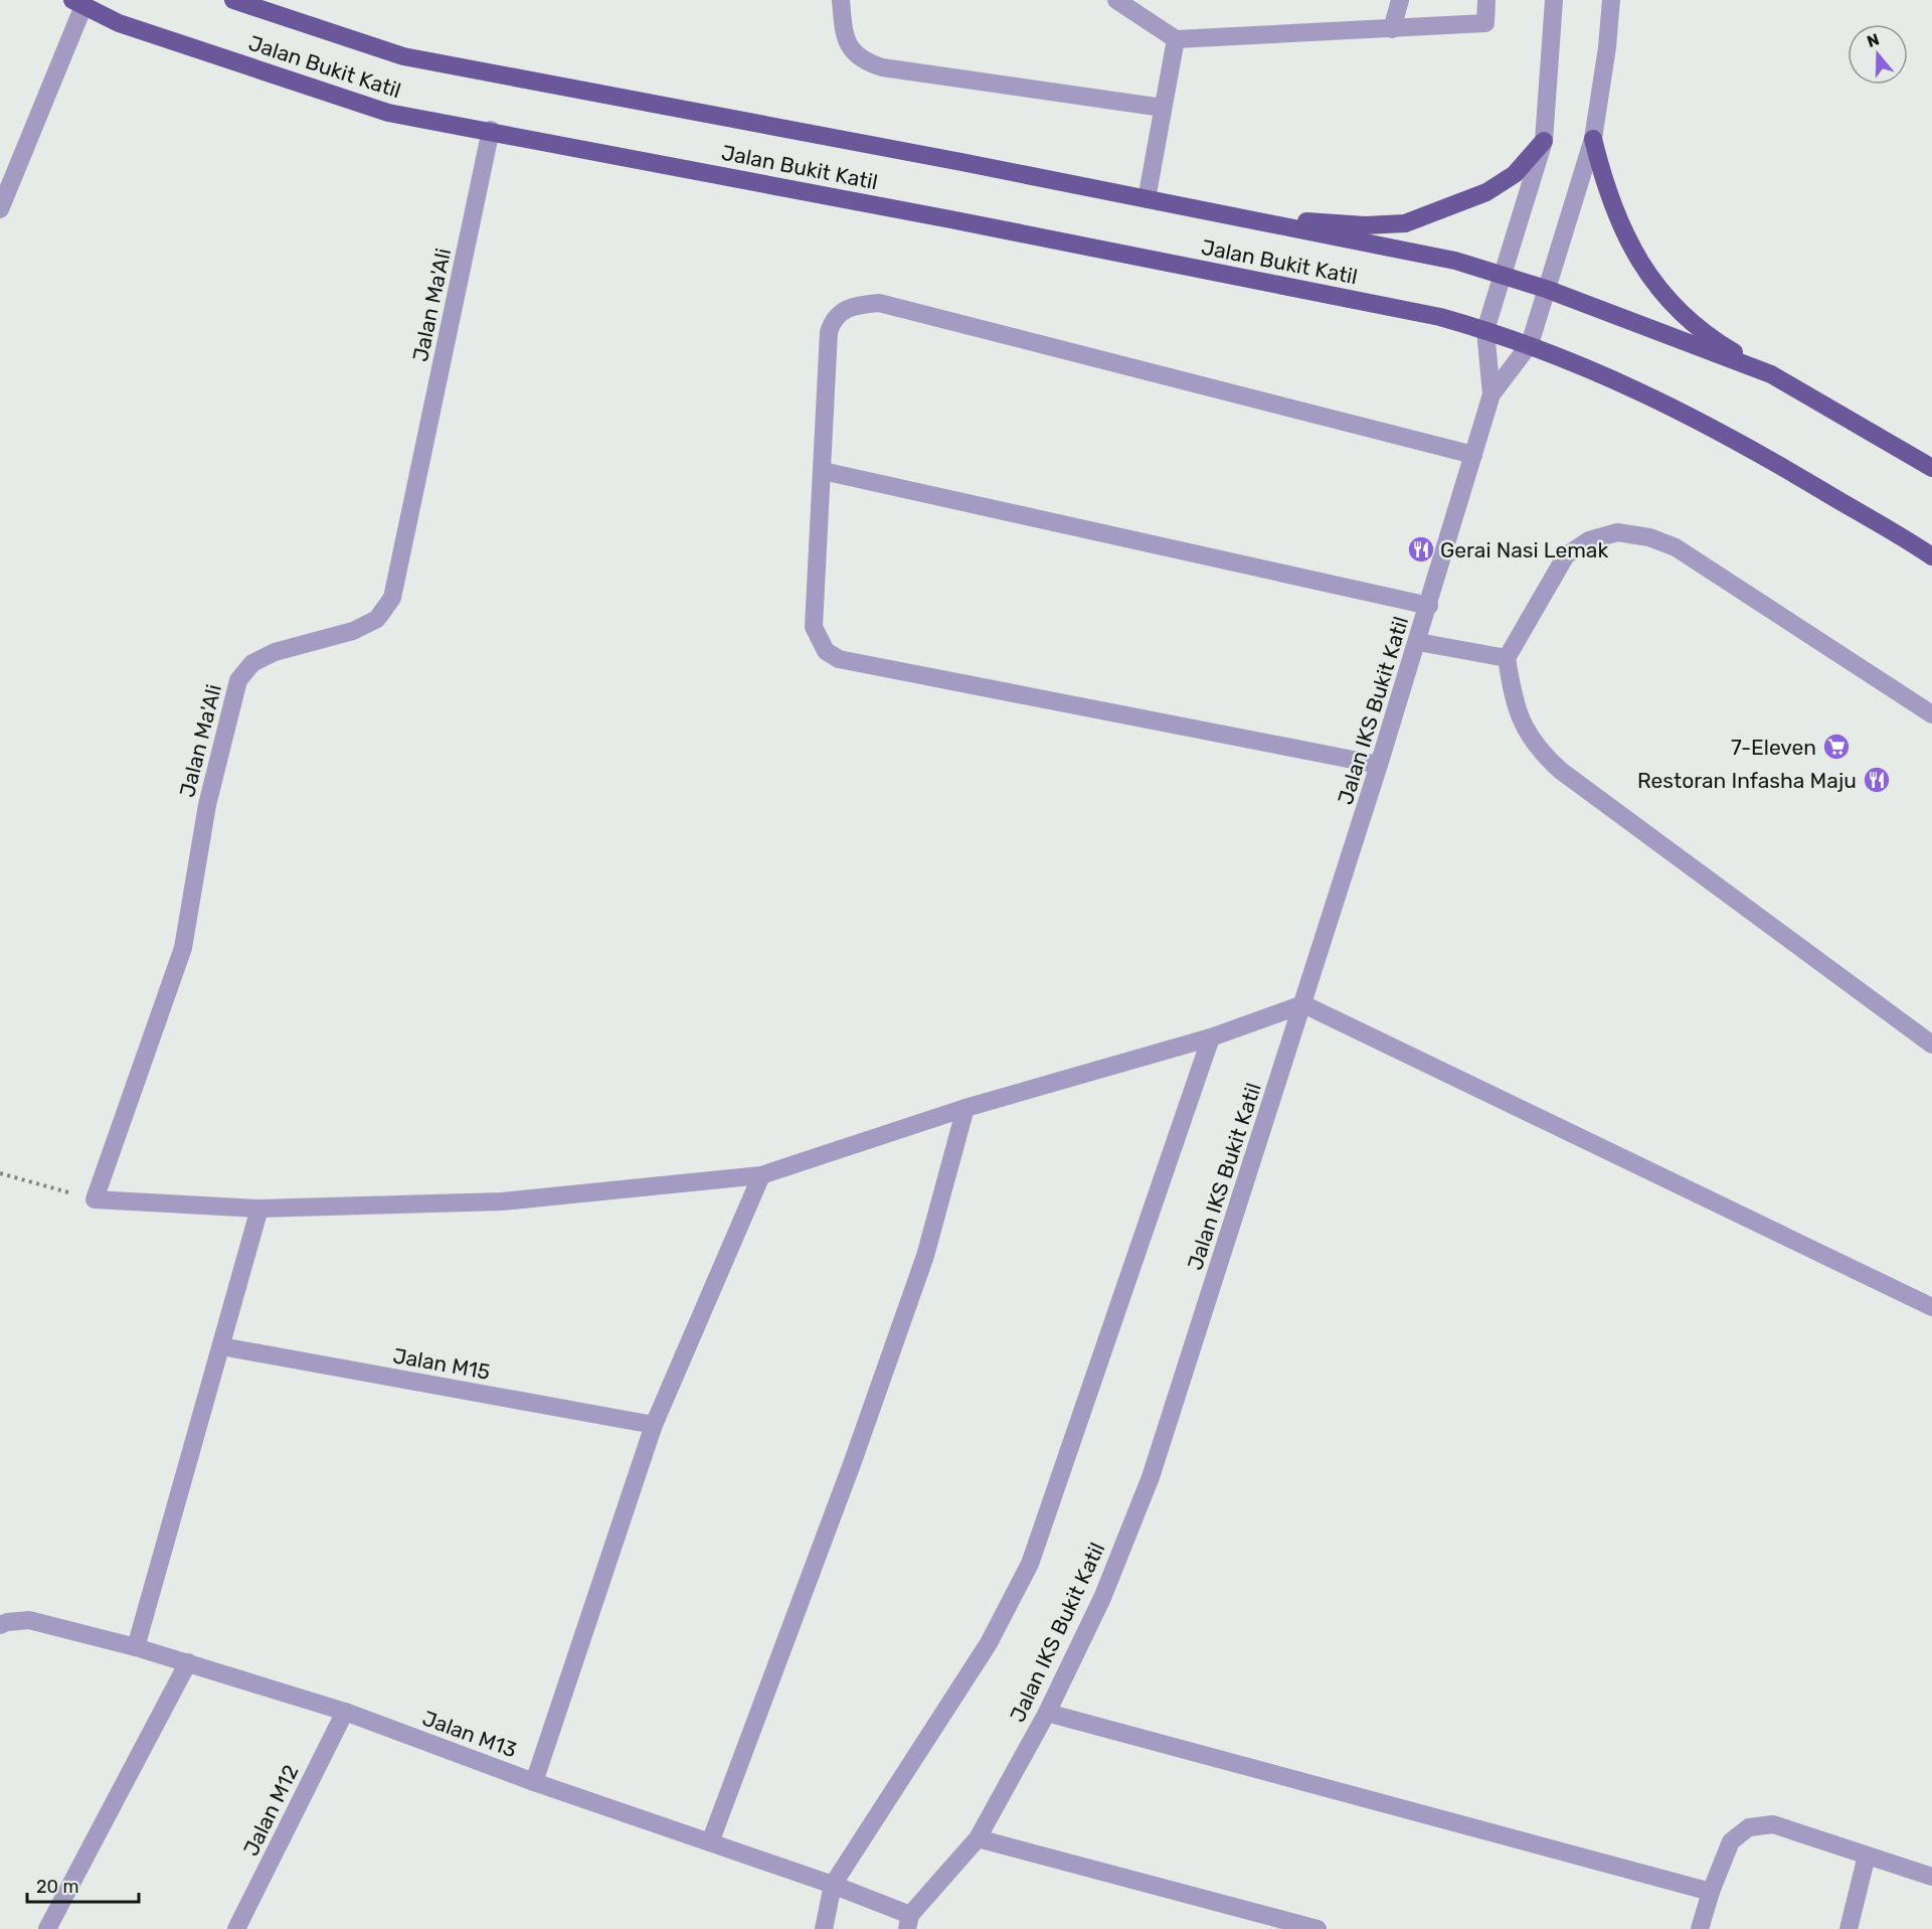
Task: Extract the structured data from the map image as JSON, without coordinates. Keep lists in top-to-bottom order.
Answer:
{
  "streets": {
    "main road": ["Jalan Bukit Katil"],
    "street": [
      "Jalan Ma'Ali",
      "Jalan IKS Bukit Katil",
      "Jalan M15",
      "Jalan M13",
      "Jalan M12"
    ]
  },
  "crossings": [
    ["Jalan Bukit Katil", "Jalan Ma'Ali"],
    ["Jalan IKS Bukit Katil", "Jalan M13"],
    ["Jalan M13", "Jalan M12"]
  ],
  "places": {
    "restaurant": ["Gerai Nasi Lemak", "Restoran Infasha Maju"],
    "supermarket": ["7-Eleven"]
  },
  "scale_bar": "20 m",
  "north": "top"
}
